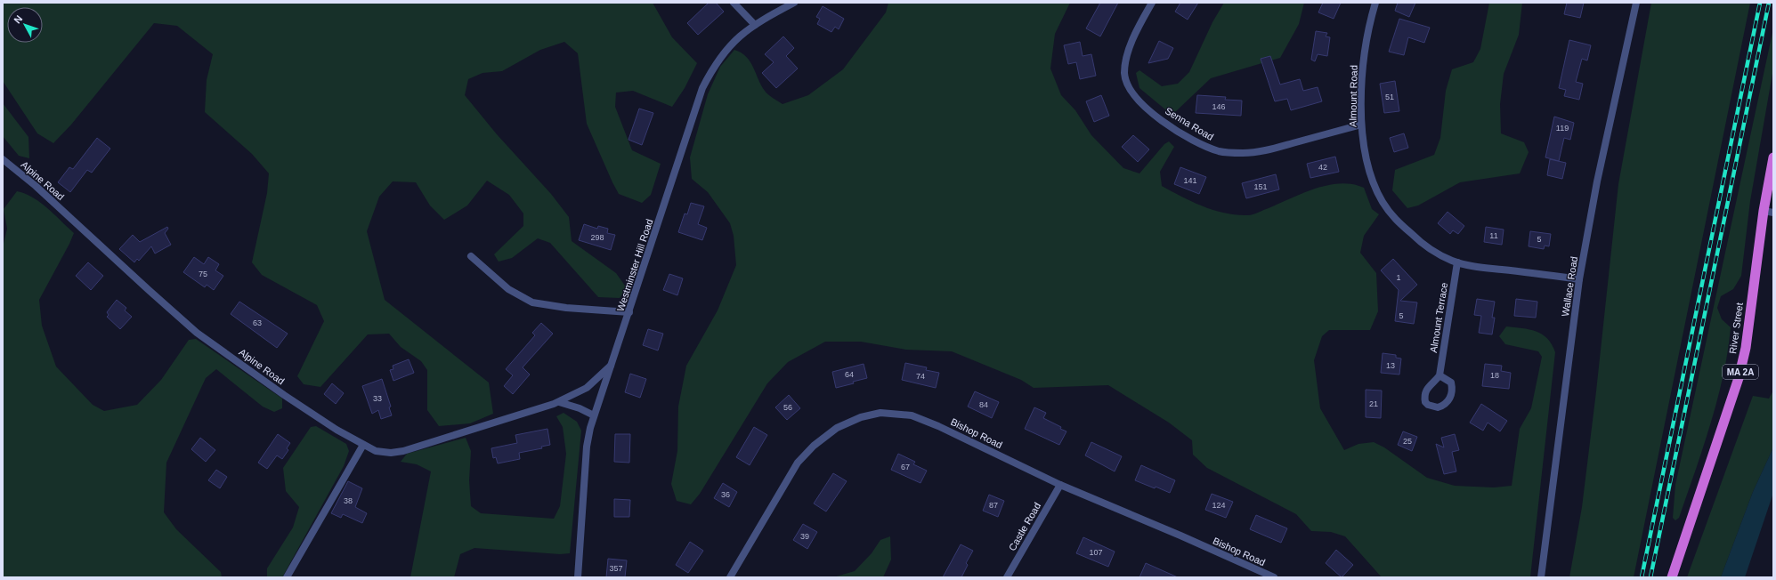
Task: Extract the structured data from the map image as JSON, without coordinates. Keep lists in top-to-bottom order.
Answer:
{
  "streets": {
    "highway": ["River Street", "MA 2A"],
    "street": [
      "Almount Road",
      "Senna Road",
      "Alpine Road",
      "Westminster Hill Road",
      "Wallace Road",
      "Almount Terrace",
      "Bishop Road",
      "Castle Road"
    ]
  },
  "crossings": [
    ["Almount Road", "Senna Road"],
    ["Almount Road", "Wallace Road"],
    ["Almount Road", "Almount Terrace"],
    ["Alpine Road", "Westminster Hill Road"],
    ["Bishop Road", "Castle Road"]
  ],
  "house_numbers": [
    "51",
    "146",
    "119",
    "42",
    "141",
    "151",
    "11",
    "298",
    "5",
    "75",
    "1",
    "5",
    "63",
    "13",
    "64",
    "18",
    "74",
    "33",
    "21",
    "84",
    "56",
    "25",
    "67",
    "36",
    "38",
    "87",
    "124",
    "39",
    "107",
    "357"
  ],
  "north": "top left"
}
